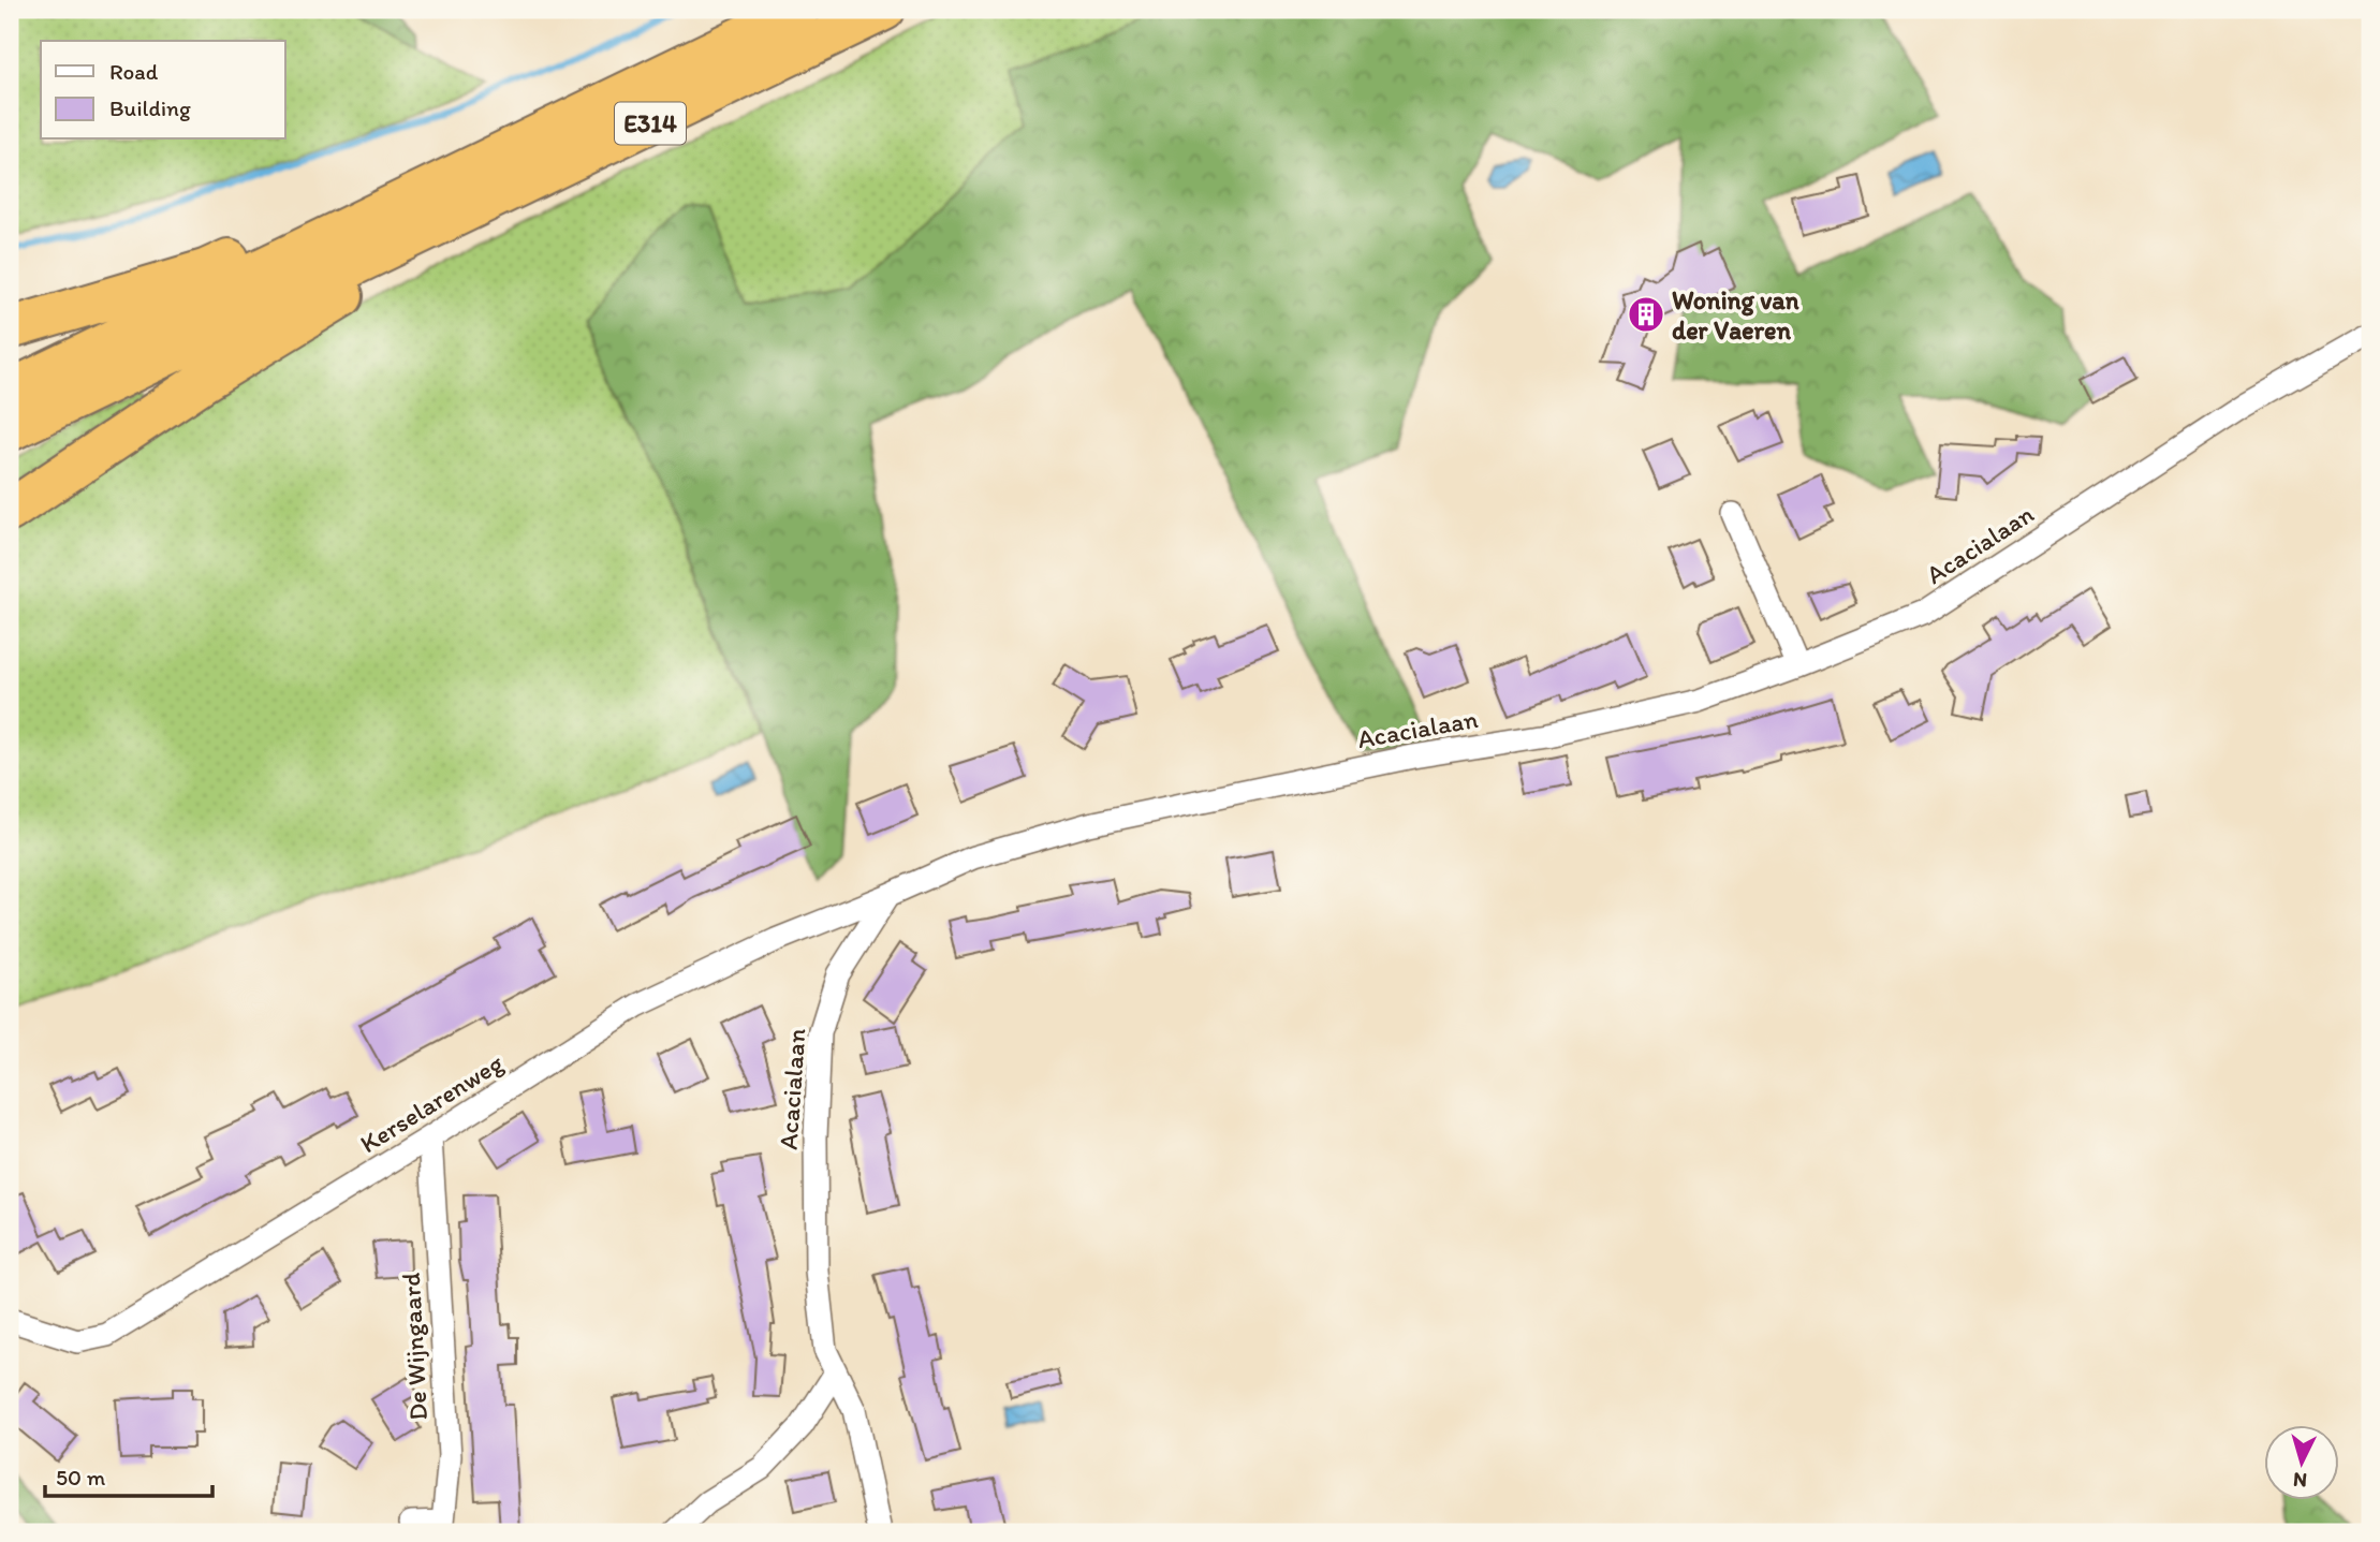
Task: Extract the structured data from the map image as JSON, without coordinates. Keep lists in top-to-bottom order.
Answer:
{
  "streets": {
    "highway": ["E314"],
    "street": ["Acacialaan", "Kerselarenweg", "De Wijngaard"]
  },
  "crossings": [
    ["Acacialaan", "Kerselarenweg"],
    ["Kerselarenweg", "De Wijngaard"]
  ],
  "places": {
    "building": ["Woning van der Vaeren"]
  },
  "legend": ["Road", "Building"],
  "scale_bar": "50 m",
  "north": "bottom"
}
